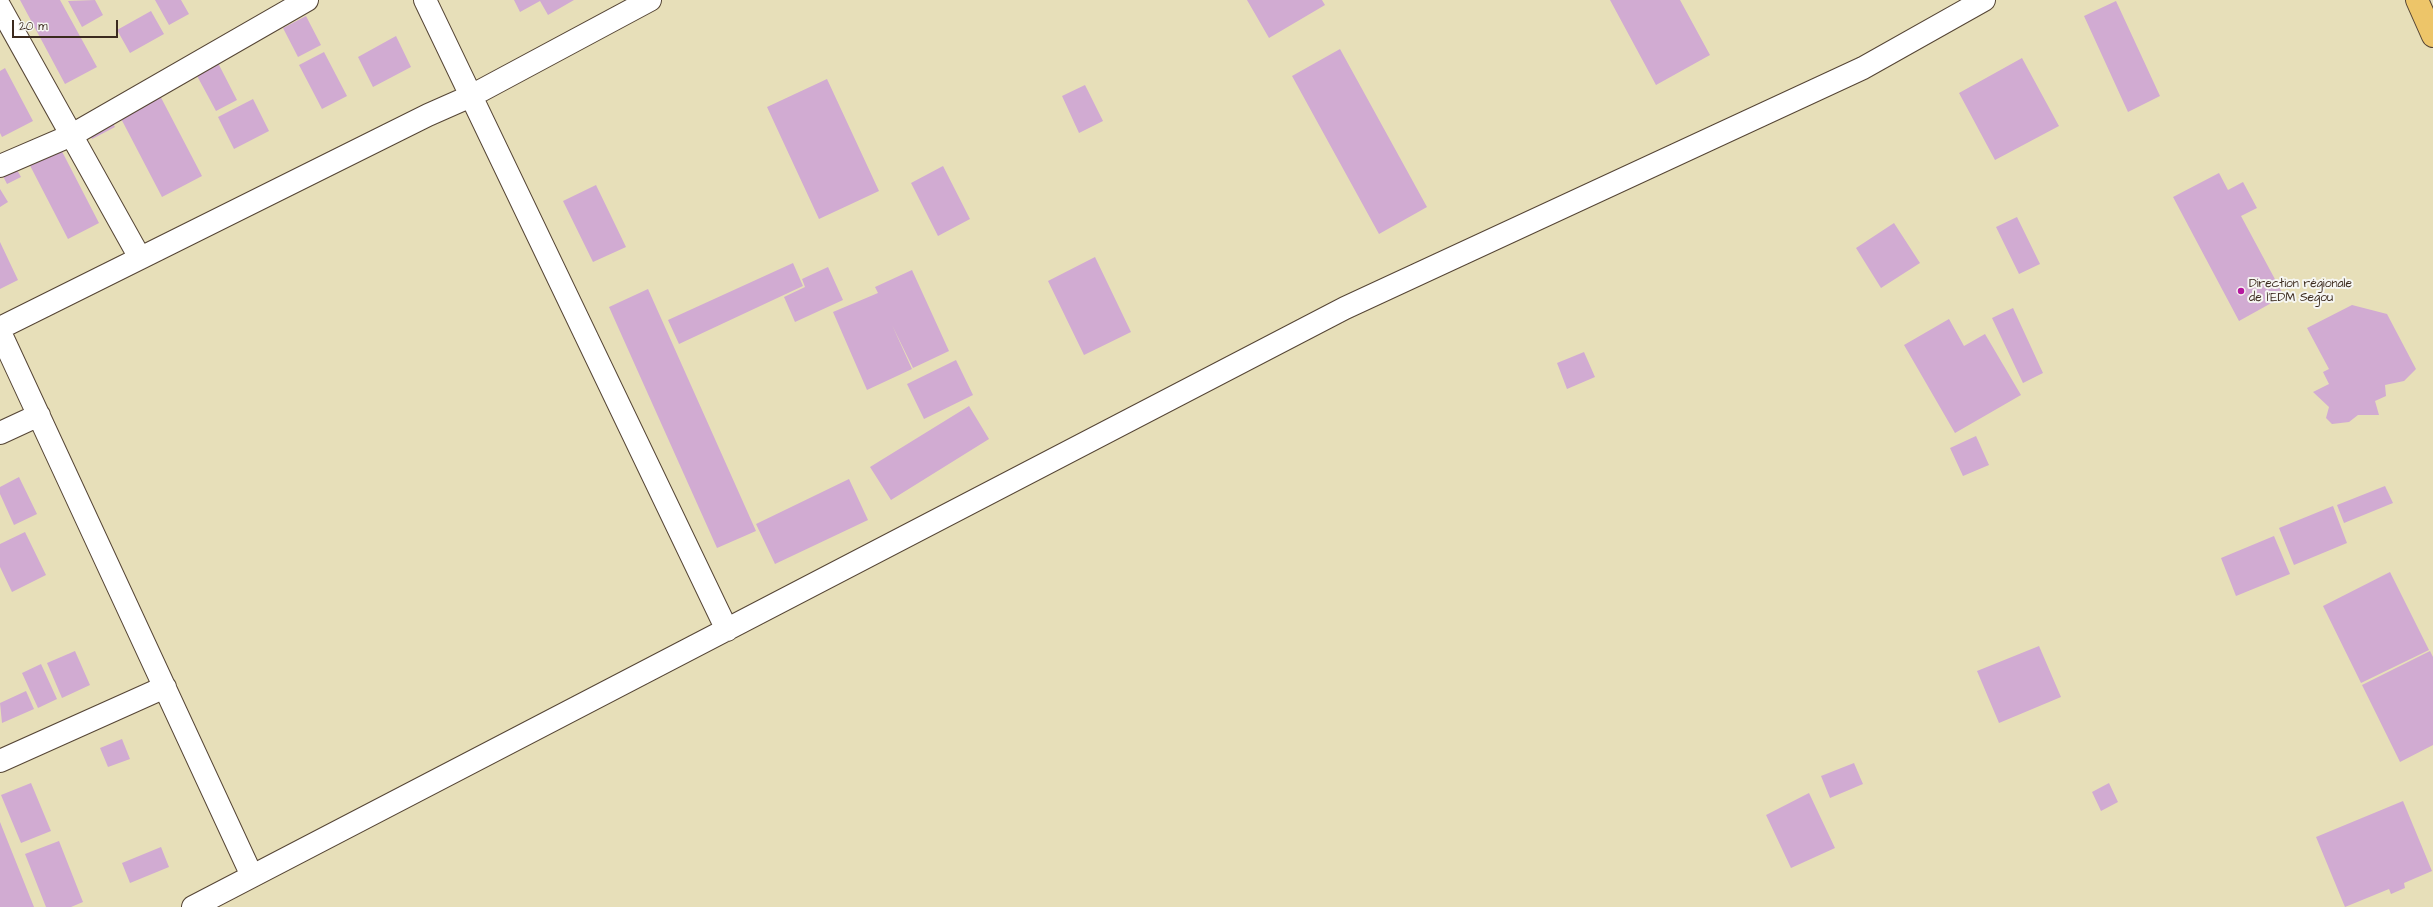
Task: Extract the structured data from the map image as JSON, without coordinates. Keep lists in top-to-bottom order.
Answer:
{
  "places": ["Direction régionale de l'EDM Segou"],
  "scale_bar": "20 m"
}
